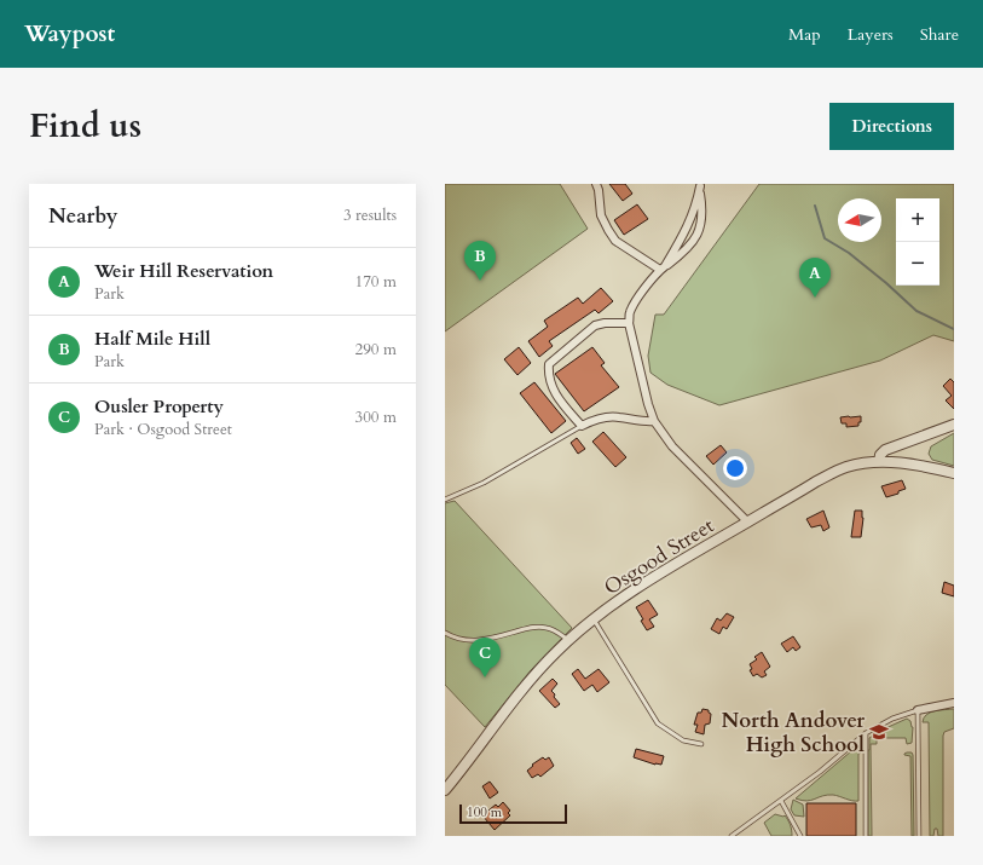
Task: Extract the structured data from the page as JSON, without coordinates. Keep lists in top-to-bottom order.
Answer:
{
  "streets": {
    "street": ["Osgood Street"]
  },
  "places": {
    "school or university": ["North Andover High School"]
  },
  "scale_bar": "100 m",
  "north": "left",
  "page": {
    "header": "Waypost",
    "nav": ["Map", "Layers", "Share"],
    "title": "Find us",
    "buttons": "Directions",
    "heading": ["Nearby", "3 results"],
    "map_buttons": ["+", "−"],
    "pins": ["B", "A", "C"],
    "list": [
      {
        "mark": "A",
        "name": "Weir Hill Reservation",
        "note": "Park",
        "value": "170 m"
      },
      {
        "mark": "B",
        "name": "Half Mile Hill",
        "note": "Park",
        "value": "290 m"
      },
      {
        "mark": "C",
        "name": "Ousler Property",
        "note": "Park · Osgood Street",
        "value": "300 m"
      }
    ],
    "scale": "100 m"
  }
}
